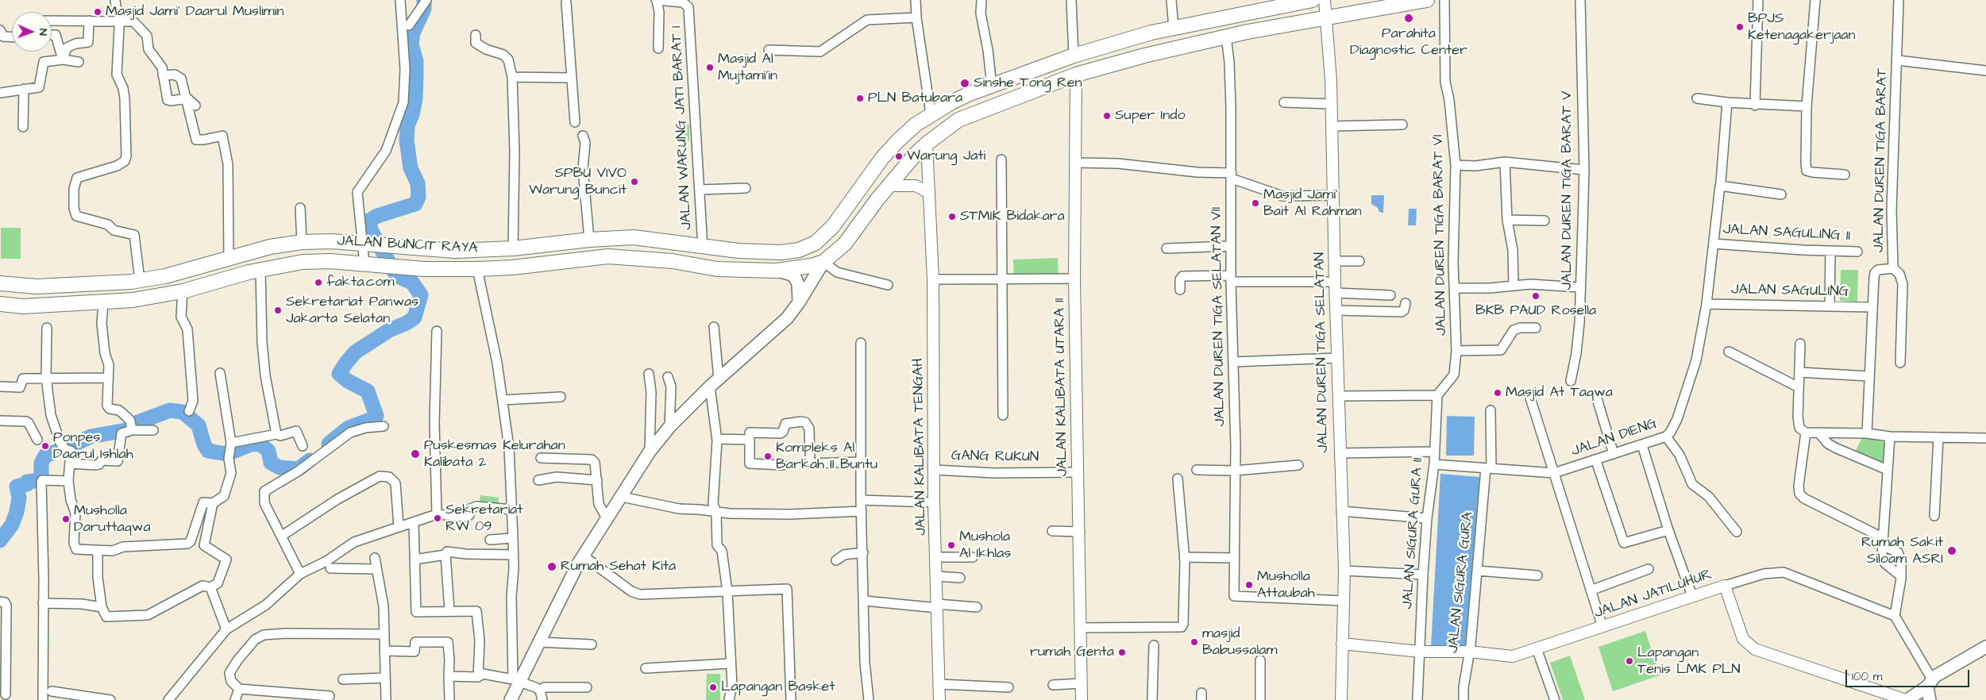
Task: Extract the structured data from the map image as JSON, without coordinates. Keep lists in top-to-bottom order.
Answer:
{
  "streets": {
    "main road": ["JALAN BUNCIT RAYA"],
    "street": [
      "JALAN WARUNG JATI BARAT I",
      "JALAN DUREN TIGA BARAT",
      "JALAN DUREN TIGA BARAT V",
      "JALAN SAGULING II",
      "JALAN DUREN TIGA BARAT VI",
      "JALAN SAGULING",
      "JALAN DUREN TIGA SELATAN VII",
      "JALAN DUREN TIGA SELATAN",
      "JALAN KALIBATA UTARA II",
      "JALAN DIENG",
      "JALAN KALIBATA TENGAH",
      "GANG RUKUN",
      "JALAN SIGURA GURA II",
      "JALAN SIGURA GURA",
      "JALAN JATILUHUR"
    ]
  },
  "crossings": [
    ["JALAN WARUNG JATI BARAT I", "JALAN BUNCIT RAYA"],
    ["JALAN DUREN TIGA BARAT", "JALAN SAGULING"],
    ["JALAN SAGULING II", "JALAN DIENG"],
    ["JALAN DUREN TIGA BARAT VI", "JALAN SIGURA GURA II"],
    ["JALAN BUNCIT RAYA", "JALAN DUREN TIGA SELATAN"],
    ["JALAN SAGULING", "JALAN DIENG"],
    ["JALAN DUREN TIGA SELATAN VII", "JALAN DUREN TIGA SELATAN"],
    ["JALAN DUREN TIGA SELATAN", "JALAN JATILUHUR"],
    ["JALAN KALIBATA UTARA II", "GANG RUKUN"],
    ["JALAN DIENG", "JALAN SIGURA GURA II"],
    ["JALAN DIENG", "JALAN SIGURA GURA"],
    ["JALAN KALIBATA TENGAH", "GANG RUKUN"],
    ["JALAN SIGURA GURA II", "JALAN JATILUHUR"],
    ["JALAN SIGURA GURA", "JALAN JATILUHUR"]
  ],
  "places": [
    "Masjid Jami' Daarul Muslimin",
    "Parahita Diagnostic Center",
    "BPJS Ketenagakerjaan",
    "Masjid Al Mujtami'in",
    "Sinshe Tong Ren",
    "PLN Batubara",
    "Super Indo",
    "Warung Jati",
    "SPBU VIVO Warung Buncit",
    "Masjid Jami' Bait Al Rahman",
    "STMIK Bidakara",
    "fakta.com",
    "BKB PAUD Rosella",
    "Sekretariat Panwas Jakarta Selatan",
    "Masjid At Taqwa",
    "Ponpes Daarul Ishlah",
    "Puskesmas Kelurahan Kalibata 2",
    "Kompleks Al Barkah II Buntu",
    "Sekretariat RW 09",
    "Musholla Daruttaqwa",
    "Mushola Al Ikhlas",
    "Rumah Sakit Siloam ASRI",
    "Rumah Sehat Kita",
    "Musholla Attaubah",
    "masjid Babussalam",
    "rumah Genta",
    "Lapangan Tenis LMK PLN",
    "Lapangan Basket"
  ],
  "scale_bar": "100 m",
  "north": "right"
}
